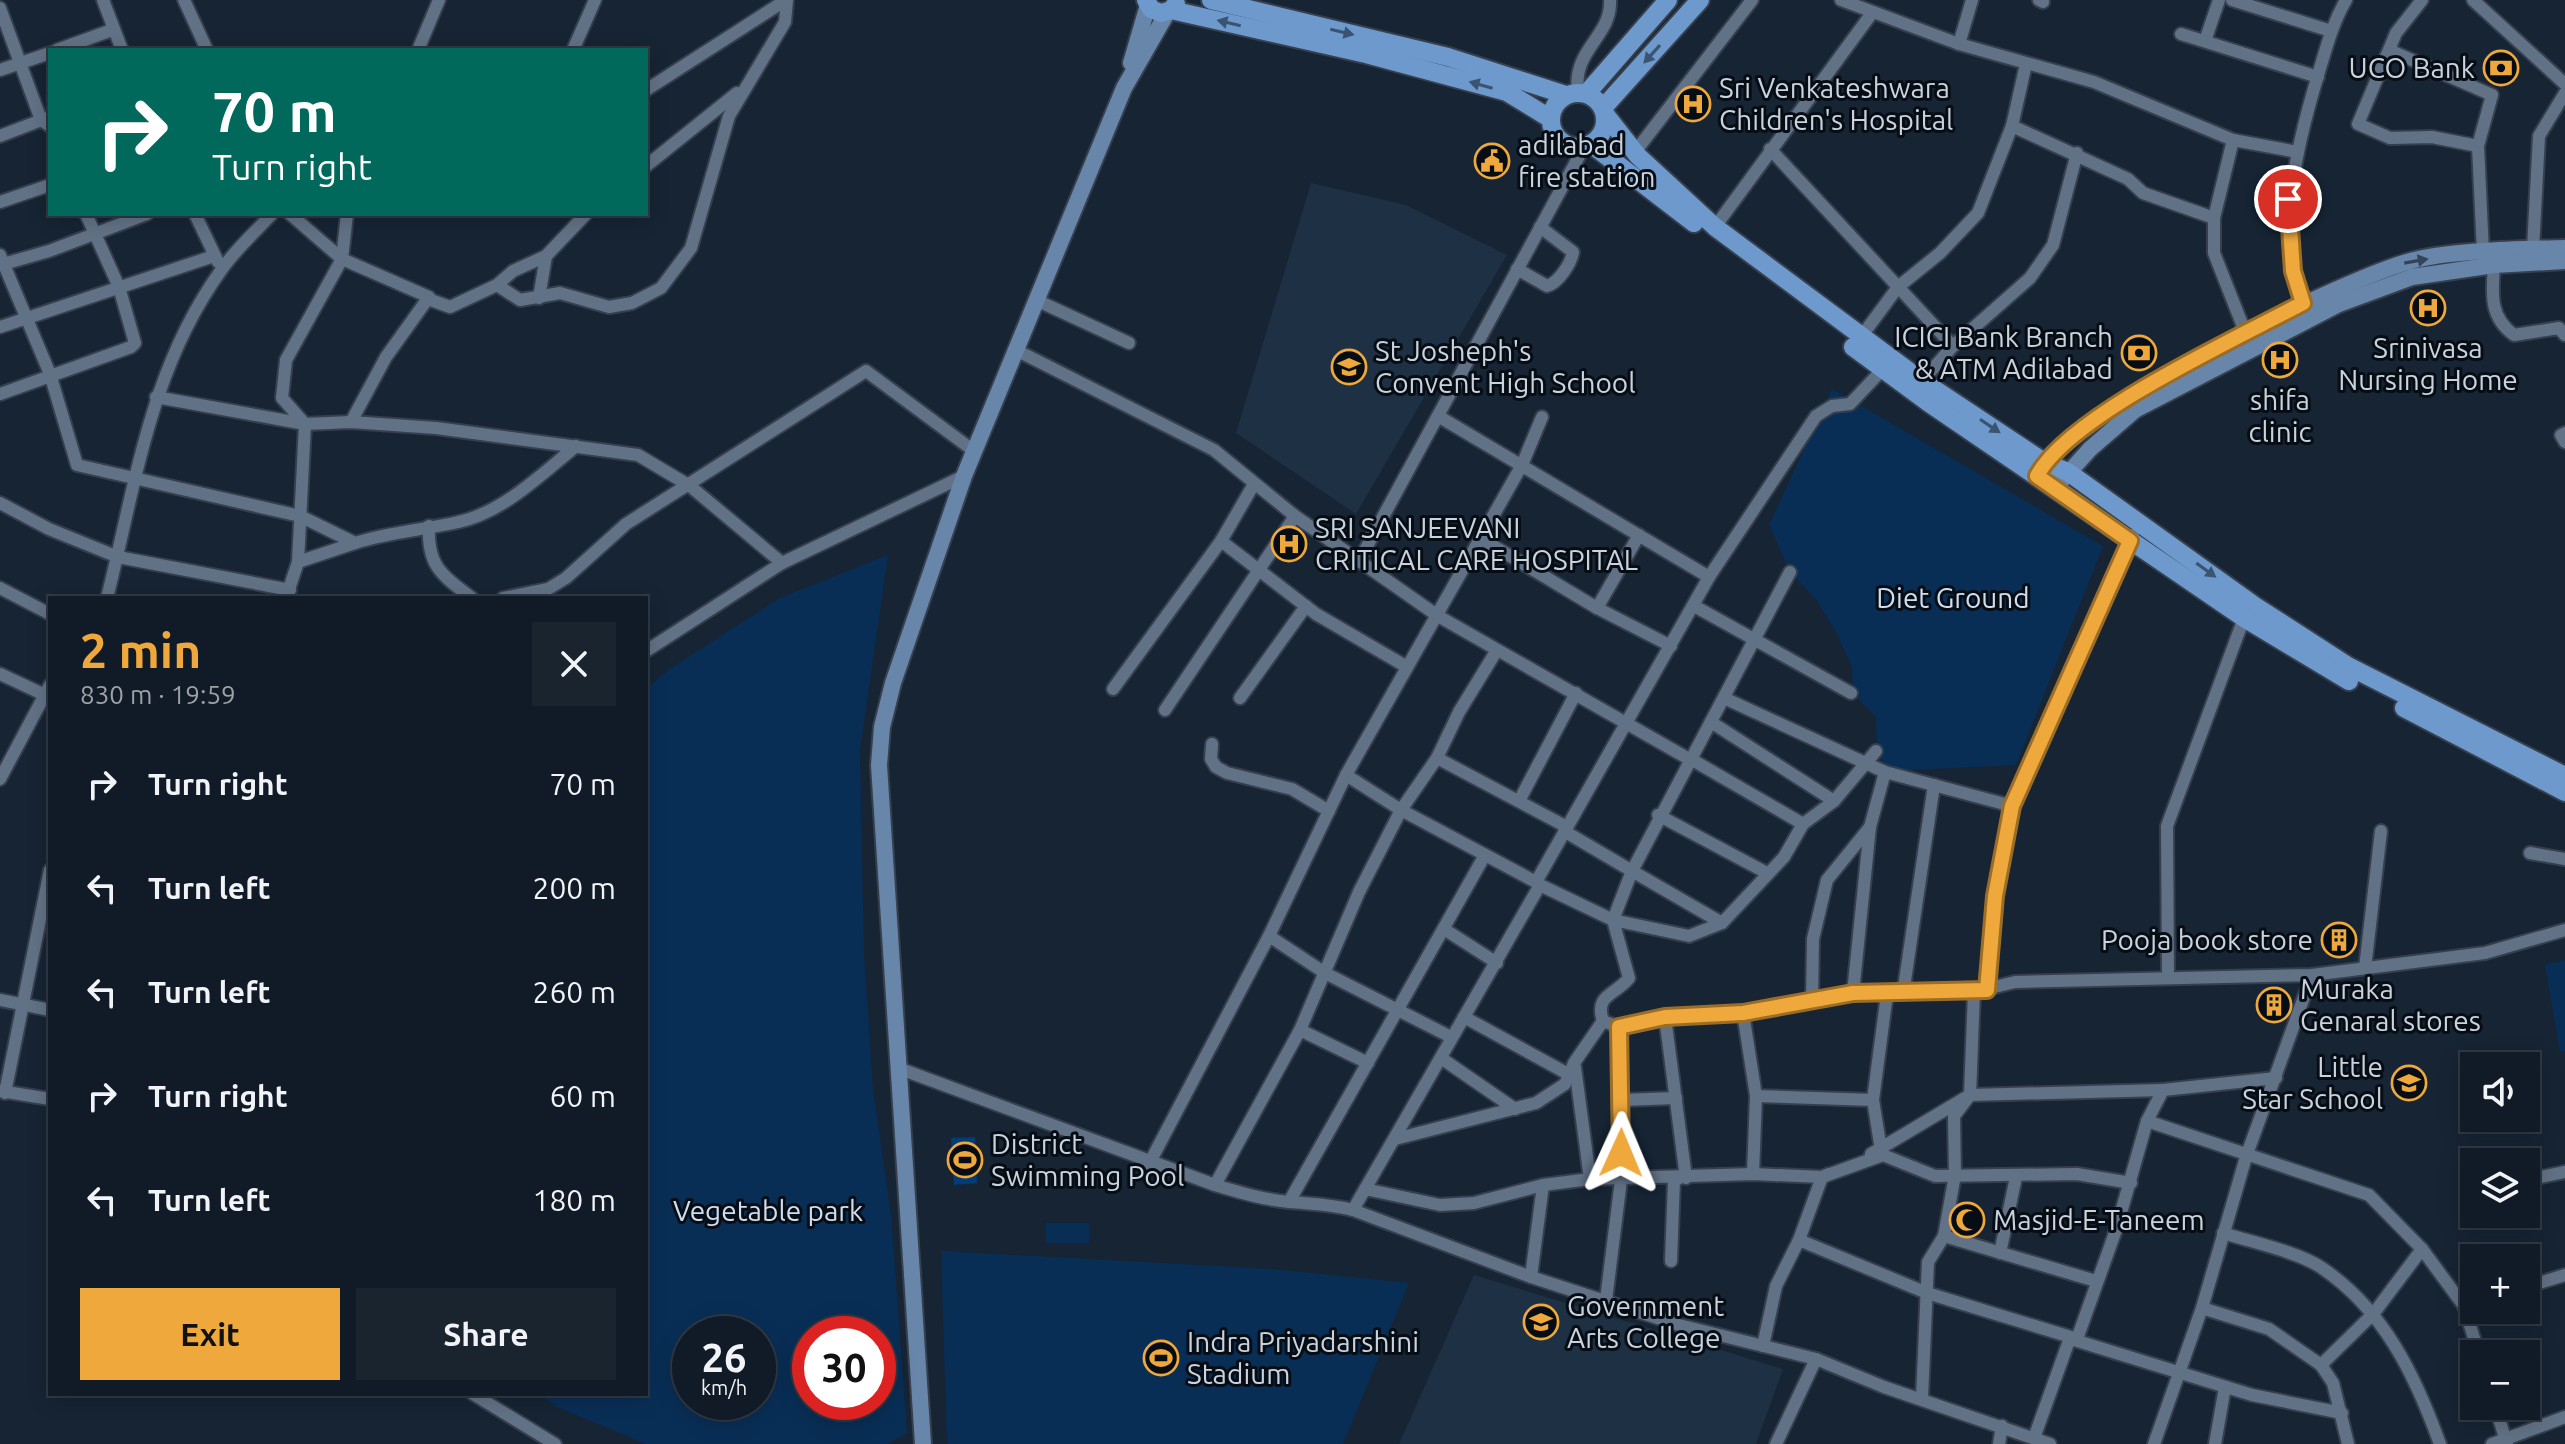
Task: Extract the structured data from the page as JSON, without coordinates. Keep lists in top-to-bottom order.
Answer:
{
  "parks": ["Diet Ground", "Vegetable park"],
  "places": {
    "bank": ["UCO Bank", "ICICI Bank Branch & ATM Adilabad"],
    "hospital": [
      "Sri Venkateshwara Children's Hospital",
      "Srinivasa Nursing Home",
      "shifa clinic",
      "SRI SANJEEVANI CRITICAL CARE HOSPITAL"
    ],
    "public building": ["adilabad fire station"],
    "school or university": ["St Josheph's Convent High School", "Little Star School", "Government Arts College"],
    "building": ["Pooja book store", "Muraka Genaral stores"],
    "sports": ["District Swimming Pool", "Indra Priyadarshini Stadium"],
    "mosque": ["Masjid-E-Taneem"]
  },
  "page": {
    "turn": ["70 m", "Turn right"],
    "heading": ["2 min", "830 m · 19:59"],
    "list": [
      {
        "name": "Turn right",
        "value": "70 m"
      },
      {
        "name": "Turn left",
        "value": "200 m"
      },
      {
        "name": "Turn left",
        "value": "260 m"
      },
      {
        "name": "Turn right",
        "value": "60 m"
      },
      {
        "name": "Turn left",
        "value": "180 m"
      }
    ],
    "map_buttons": ["+", "−"],
    "buttons": ["Exit", "Share"],
    "speed": "26 km/h",
    "limit": "30"
  }
}
